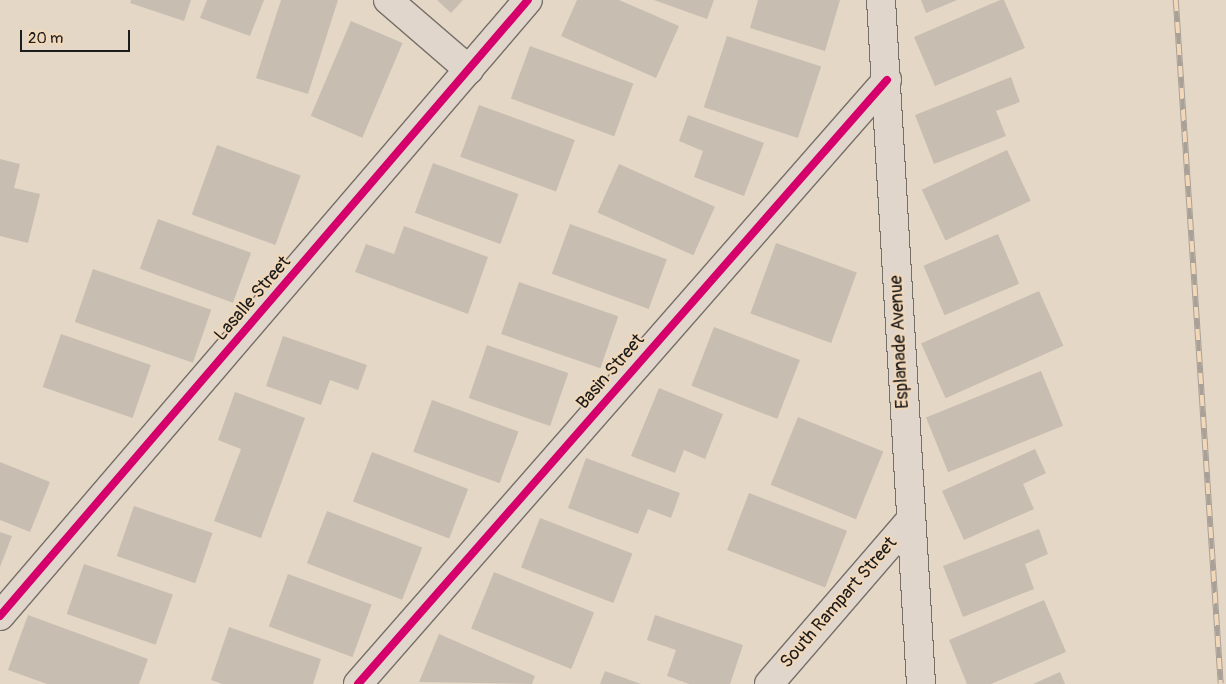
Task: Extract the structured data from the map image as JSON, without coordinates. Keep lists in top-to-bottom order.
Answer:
{
  "streets": {
    "street": [
      "Lasalle Street",
      "Esplanade Avenue",
      "Basin Street",
      "South Rampart Street"
    ]
  },
  "crossings": [
    ["Esplanade Avenue", "Basin Street"],
    ["Esplanade Avenue", "South Rampart Street"]
  ],
  "scale_bar": "20 m"
}
